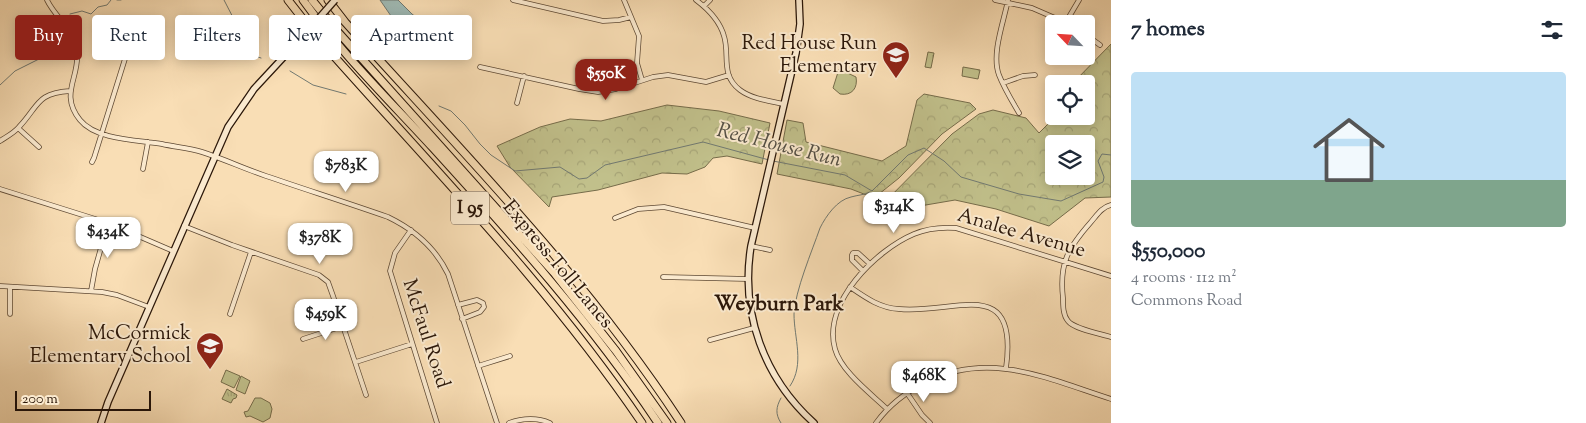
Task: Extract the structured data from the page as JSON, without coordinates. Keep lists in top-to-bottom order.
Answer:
{
  "streets": {
    "highway": ["I 95", "Express Toll Lanes"],
    "street": ["Analee Avenue", "McFaul Road"]
  },
  "districts": ["Weyburn Park"],
  "water": ["Red House Run"],
  "places": {
    "school or university": ["Red House Run Elementary", "McCormick Elementary School"]
  },
  "scale_bar": "200 m",
  "north": "top left",
  "page": {
    "heading": "7 homes",
    "chip": [
      "Buy",
      "Rent",
      "Filters",
      "New",
      "Apartment"
    ],
    "price": [
      "$550K",
      "$783K",
      "$314K",
      "$434K",
      "$378K",
      "$459K",
      "$468K"
    ],
    "list": [
      {
        "name": "$550,000",
        "note": "4 rooms · 112 m² · Commons Road"
      }
    ],
    "scale": "200 m"
  }
}
